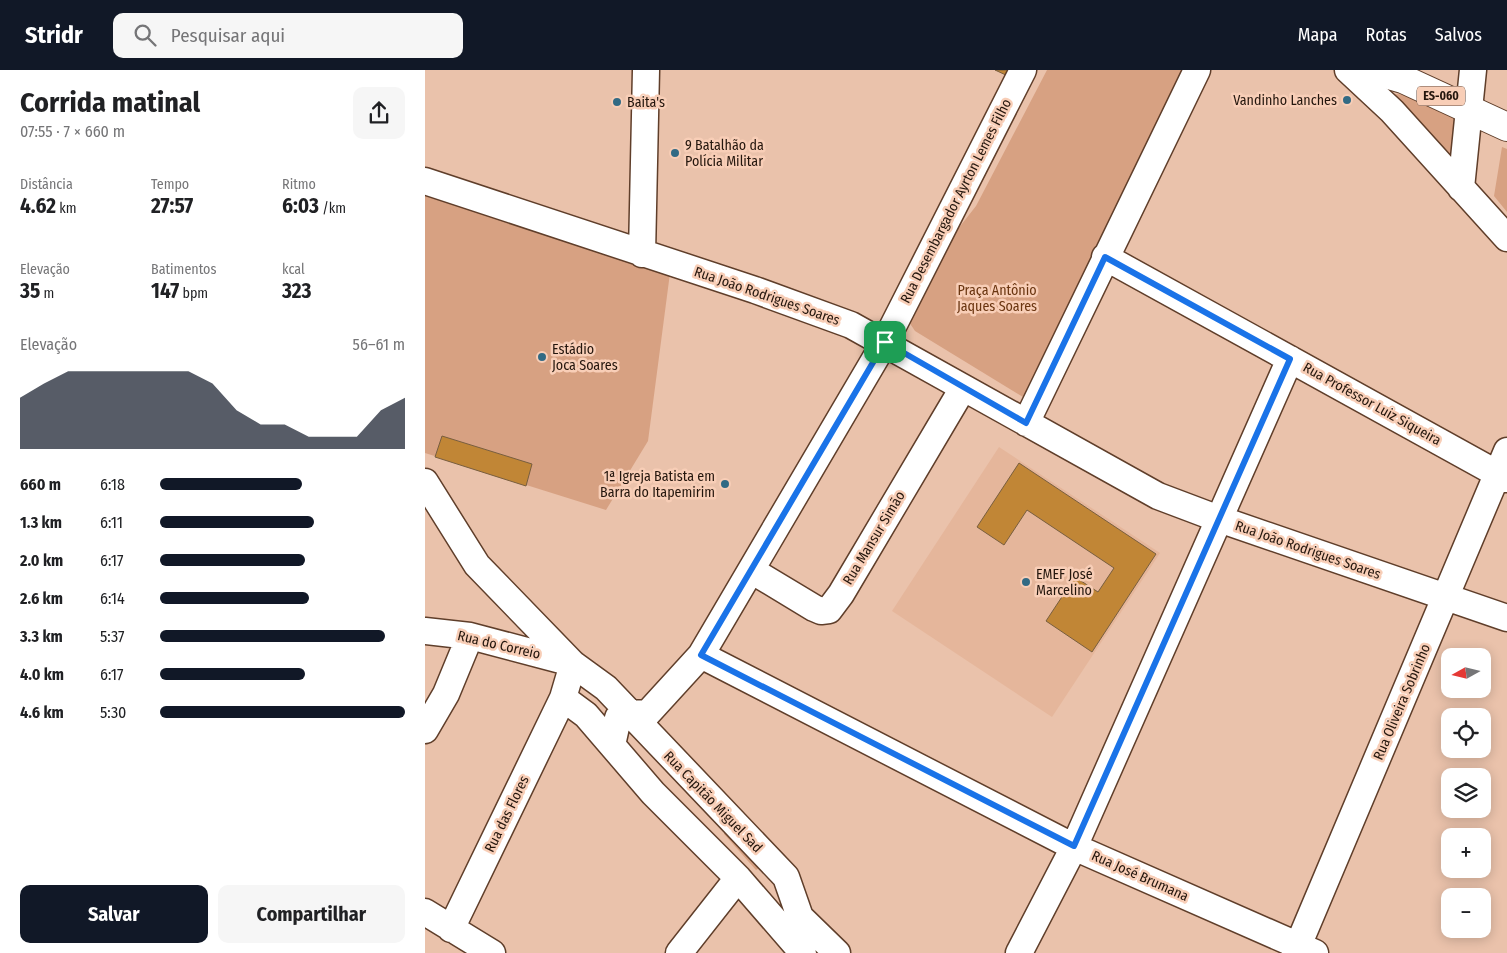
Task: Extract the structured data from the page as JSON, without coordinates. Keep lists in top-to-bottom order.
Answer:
{
  "streets": {
    "main road": ["ES-060"],
    "street": [
      "Rua Desembargador Ayrton Lemes Filho",
      "Rua João Rodrigues Soares",
      "Rua Professor Luiz Siqueira",
      "Rua Mansur Simão",
      "Rua do Correio",
      "Rua Oliveira Sobrinho",
      "Rua Capitão Miguel Sad",
      "Rua das Flores",
      "Rua José Brumana"
    ]
  },
  "crossings": [
    ["Rua Desembargador Ayrton Lemes Filho", "Rua João Rodrigues Soares"],
    ["Rua Desembargador Ayrton Lemes Filho", "Rua Mansur Simão"],
    ["Rua Desembargador Ayrton Lemes Filho", "Rua Capitão Miguel Sad"],
    ["Rua Desembargador Ayrton Lemes Filho", "Rua José Brumana"],
    ["Rua João Rodrigues Soares", "Rua Mansur Simão"],
    ["Rua João Rodrigues Soares", "Rua Oliveira Sobrinho"],
    ["Rua Professor Luiz Siqueira", "Rua Oliveira Sobrinho"],
    ["Rua do Correio", "Rua Capitão Miguel Sad"],
    ["Rua Oliveira Sobrinho", "Rua José Brumana"]
  ],
  "parks": ["Praça Antônio Jaques Soares"],
  "places": [
    "Vandinho Lanches",
    "Baita's",
    "9 Batalhão da Polícia Militar",
    "Estádio Joca Soares",
    "1ª Igreja Batista em Barra do Itapemirim",
    "EMEF José Marcelino"
  ],
  "north": "left",
  "page": {
    "header": "Stridr",
    "search": "Pesquisar aqui",
    "nav": ["Mapa", "Rotas", "Salvos"],
    "heading": ["Corrida matinal", "07:55 · 7 × 660 m"],
    "stats": [
      ["Distância", "4.62 km"],
      ["Tempo", "27:57"],
      ["Ritmo", "6:03 /km"],
      ["Elevação", "35 m"],
      ["Batimentos", "147 bpm"],
      ["kcal", "323"]
    ],
    "chart": ["Elevação", "56–61 m"],
    "list": [
      {
        "name": "660 m",
        "note": "6:18"
      },
      {
        "name": "1.3 km",
        "note": "6:11"
      },
      {
        "name": "2.0 km",
        "note": "6:17"
      },
      {
        "name": "2.6 km",
        "note": "6:14"
      },
      {
        "name": "3.3 km",
        "note": "5:37"
      },
      {
        "name": "4.0 km",
        "note": "6:17"
      },
      {
        "name": "4.6 km",
        "note": "5:30"
      }
    ],
    "map_buttons": ["+", "−"],
    "buttons": ["Salvar", "Compartilhar"]
  }
}
